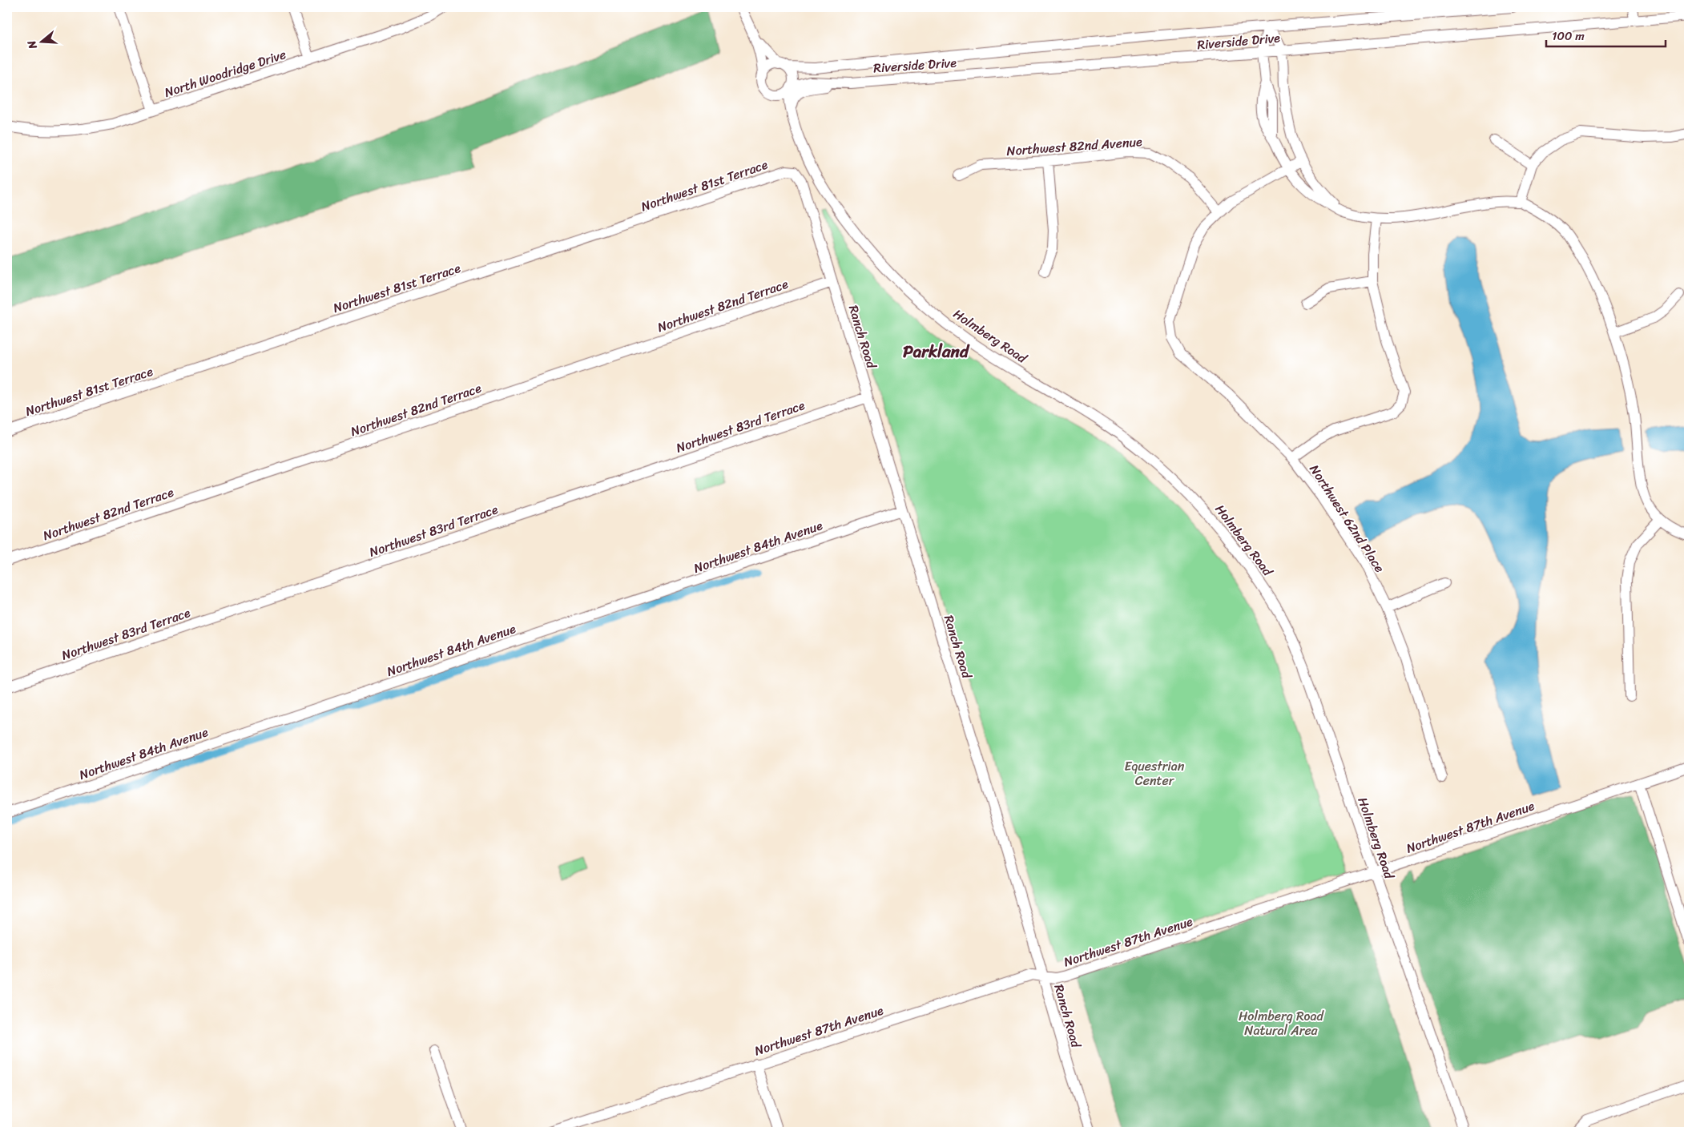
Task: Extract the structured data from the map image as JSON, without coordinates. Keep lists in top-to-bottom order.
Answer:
{
  "streets": {
    "street": [
      "Riverside Drive",
      "North Woodridge Drive",
      "Northwest 82nd Avenue",
      "Northwest 81st Terrace",
      "Northwest 82nd Terrace",
      "Holmberg Road",
      "Ranch Road",
      "Northwest 83rd Terrace",
      "Northwest 62nd Place",
      "Northwest 84th Avenue",
      "Northwest 87th Avenue"
    ]
  },
  "crossings": [
    ["Riverside Drive", "Holmberg Road"],
    ["Northwest 82nd Avenue", "Northwest 62nd Place"],
    ["Northwest 81st Terrace", "Ranch Road"],
    ["Northwest 82nd Terrace", "Ranch Road"],
    ["Holmberg Road", "Northwest 87th Avenue"],
    ["Ranch Road", "Northwest 83rd Terrace"],
    ["Ranch Road", "Northwest 84th Avenue"],
    ["Ranch Road", "Northwest 87th Avenue"]
  ],
  "districts": ["Parkland"],
  "parks": ["Equestrian Center", "Holmberg Road Natural Area"],
  "scale_bar": "100 m",
  "north": "left"
}
